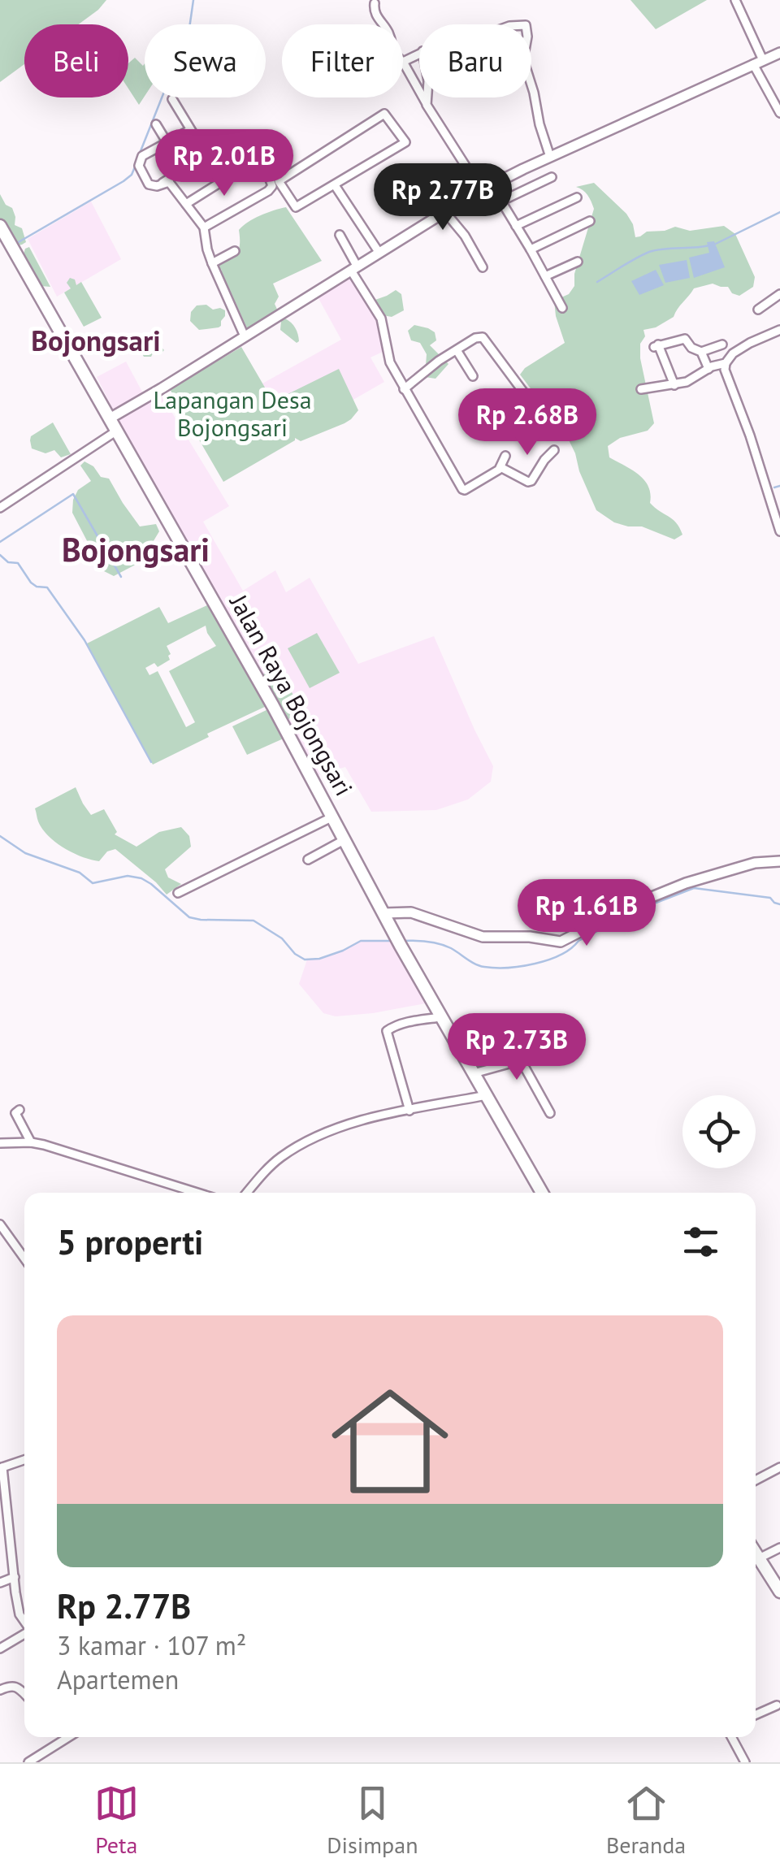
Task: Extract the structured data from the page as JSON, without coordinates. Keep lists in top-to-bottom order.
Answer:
{
  "streets": {
    "main road": ["Jalan Raya Bojongsari"]
  },
  "districts": ["Bojongsari", "Bojongsari"],
  "parks": ["Lapangan Desa Bojongsari"],
  "page": {
    "chip": [
      "Beli",
      "Sewa",
      "Filter",
      "Baru"
    ],
    "price": [
      "Rp 2.01B",
      "Rp 2.77B",
      "Rp 2.68B",
      "Rp 1.61B",
      "Rp 2.73B"
    ],
    "heading": "5 properti",
    "list": [
      {
        "name": "Rp 2.77B",
        "note": "3 kamar · 107 m² · Apartemen"
      }
    ],
    "tabs": ["Peta", "Disimpan", "Beranda"]
  }
}
